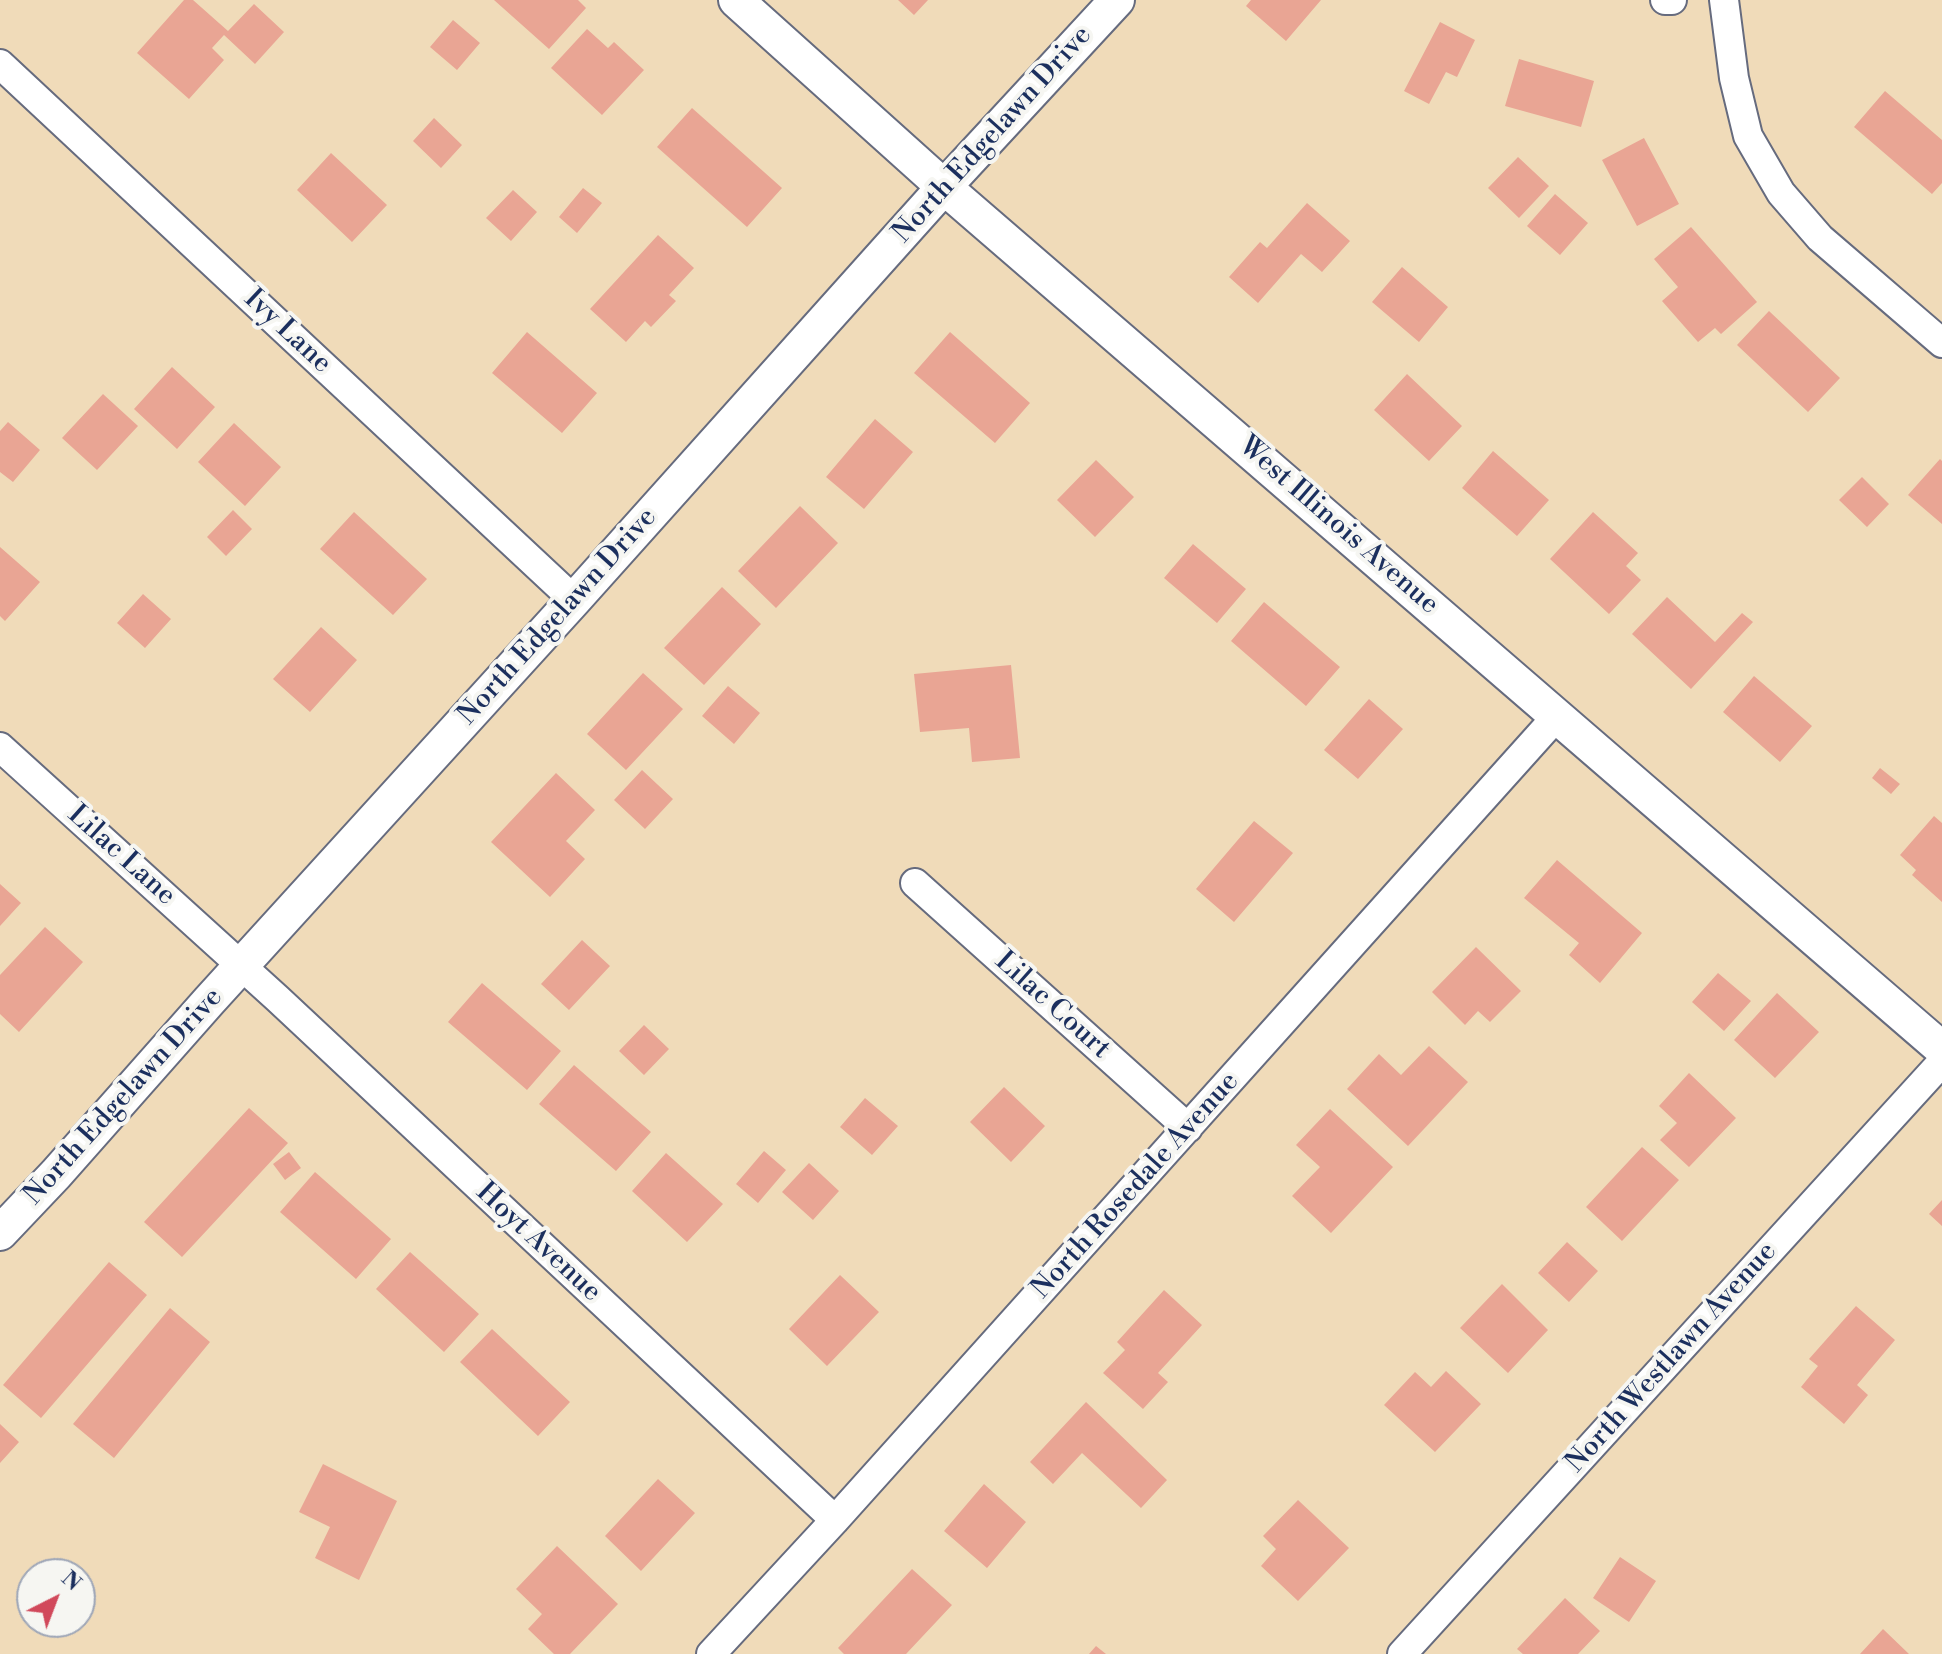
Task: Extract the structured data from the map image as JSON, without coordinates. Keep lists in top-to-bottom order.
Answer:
{
  "streets": {
    "street": [
      "North Edgelawn Drive",
      "Ivy Lane",
      "West Illinois Avenue",
      "Lilac Lane",
      "Lilac Court",
      "North Rosedale Avenue",
      "Hoyt Avenue",
      "North Westlawn Avenue"
    ]
  },
  "crossings": [
    ["North Edgelawn Drive", "Ivy Lane"],
    ["North Edgelawn Drive", "West Illinois Avenue"],
    ["North Edgelawn Drive", "Lilac Lane"],
    ["North Edgelawn Drive", "Hoyt Avenue"],
    ["West Illinois Avenue", "North Rosedale Avenue"],
    ["Lilac Lane", "Hoyt Avenue"],
    ["Lilac Court", "North Rosedale Avenue"],
    ["North Rosedale Avenue", "Hoyt Avenue"]
  ],
  "north": "top right"
}
